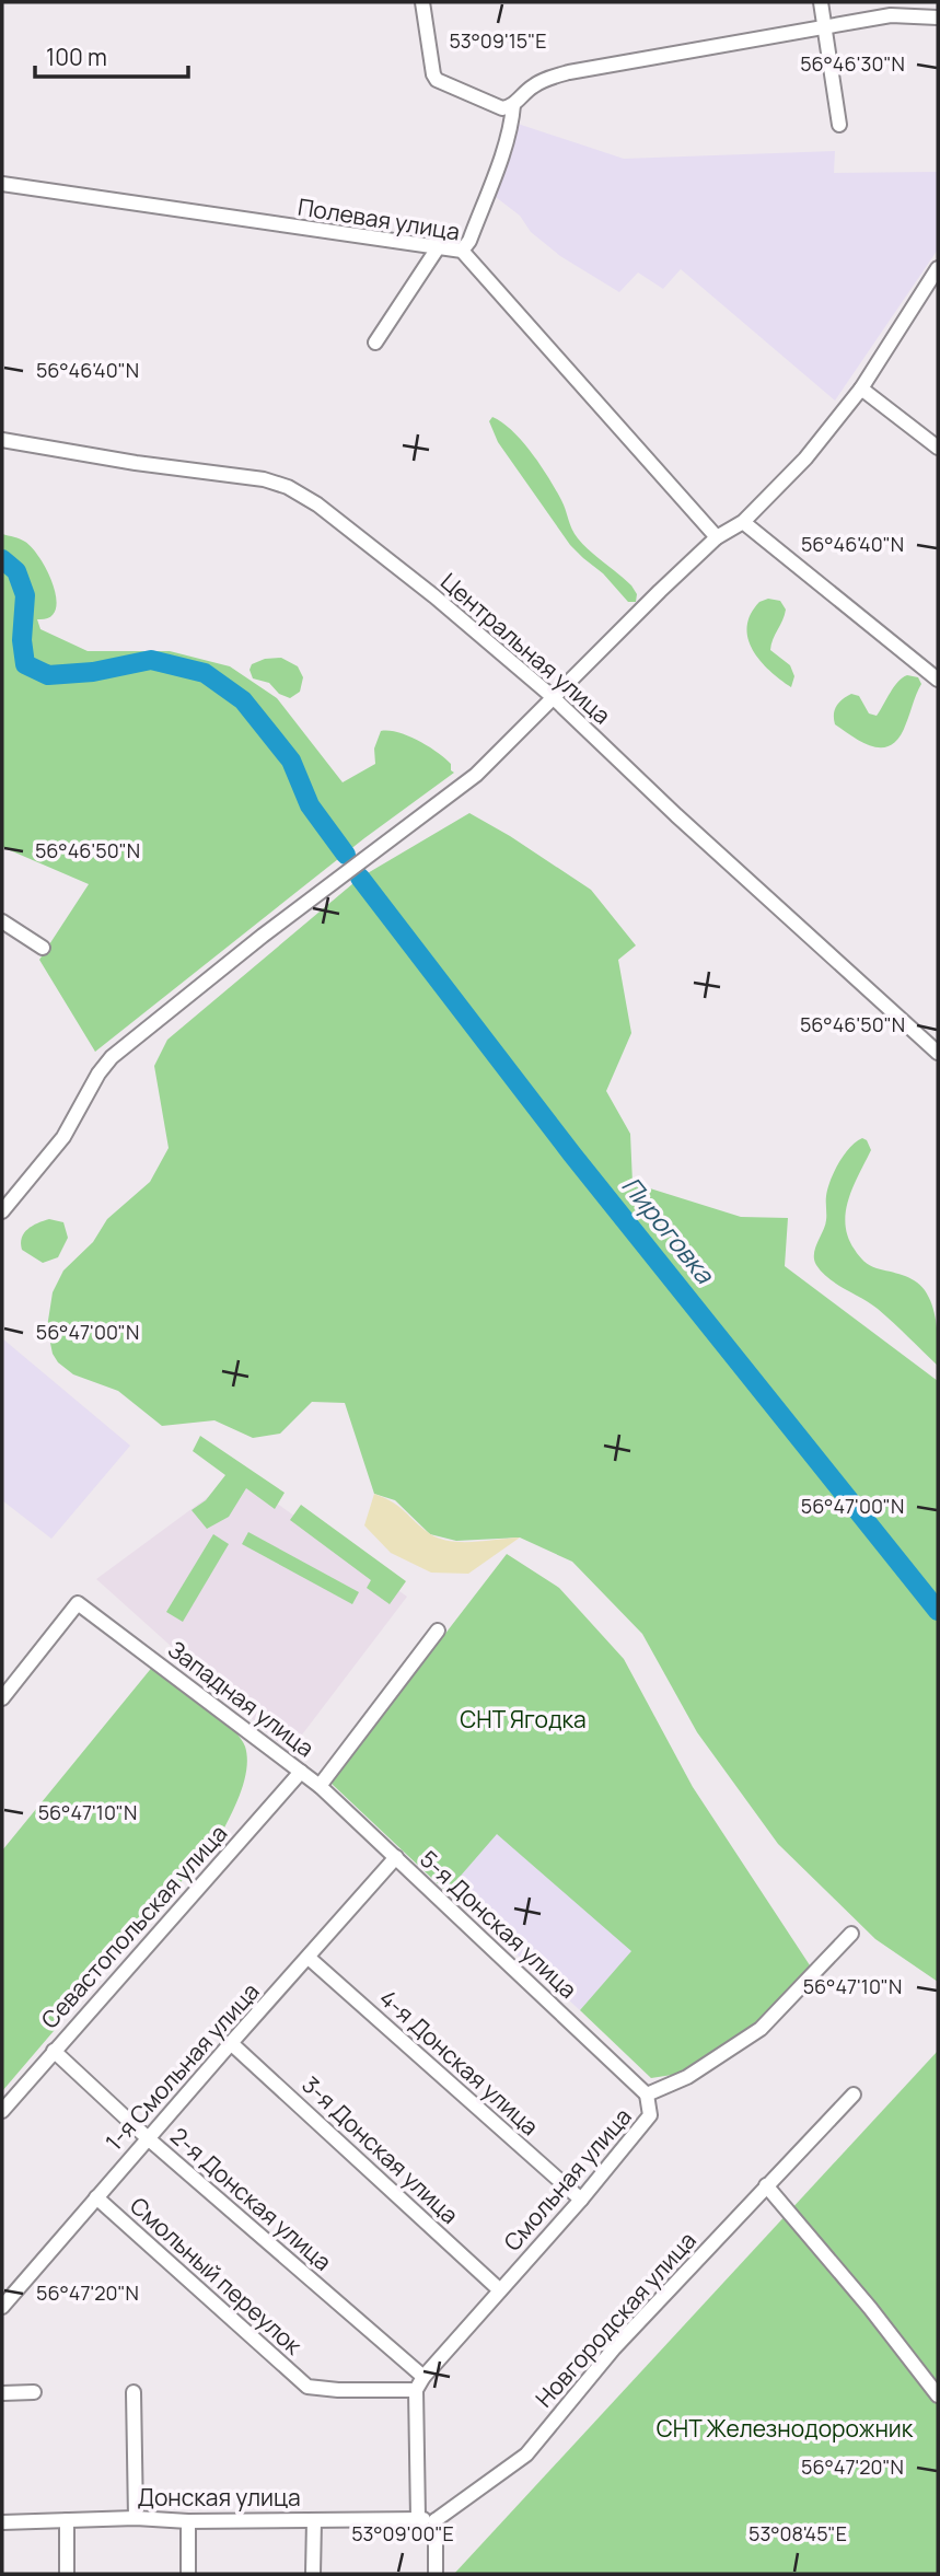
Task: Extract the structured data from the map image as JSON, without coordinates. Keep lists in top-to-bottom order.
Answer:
{
  "streets": {
    "street": [
      "Полевая улица",
      "Центральная улица",
      "Западная улица",
      "5-я Донская улица",
      "Севастопольская улица",
      "4-я Донская улица",
      "1-я Смольная улица",
      "3-я Донская улица",
      "Смольная улица",
      "2-я Донская улица",
      "Смольный переулок",
      "Новгородская улица",
      "Донская улица"
    ]
  },
  "crossings": [
    ["Западная улица", "5-я Донская улица"],
    ["Западная улица", "Севастопольская улица"],
    ["5-я Донская улица", "1-я Смольная улица"],
    ["5-я Донская улица", "Смольная улица"],
    ["Севастопольская улица", "2-я Донская улица"],
    ["4-я Донская улица", "1-я Смольная улица"],
    ["4-я Донская улица", "Смольная улица"],
    ["1-я Смольная улица", "3-я Донская улица"],
    ["1-я Смольная улица", "2-я Донская улица"],
    ["1-я Смольная улица", "Смольный переулок"],
    ["3-я Донская улица", "Смольная улица"],
    ["Смольная улица", "2-я Донская улица"],
    ["Смольная улица", "Смольный переулок"],
    ["Новгородская улица", "Донская улица"]
  ],
  "water": ["Пироговка"],
  "parks": ["СНТ Ягодка", "СНТ Железнодорожник"],
  "scale_bar": "100 m",
  "coordinates": [
    "53°09'15\"E",
    "56°46'30\"N",
    "56°46'40\"N",
    "56°46'50\"N",
    "56°47'00\"N",
    "56°47'10\"N",
    "56°47'20\"N",
    "53°09'00\"E",
    "53°08'45\"E"
  ]
}
